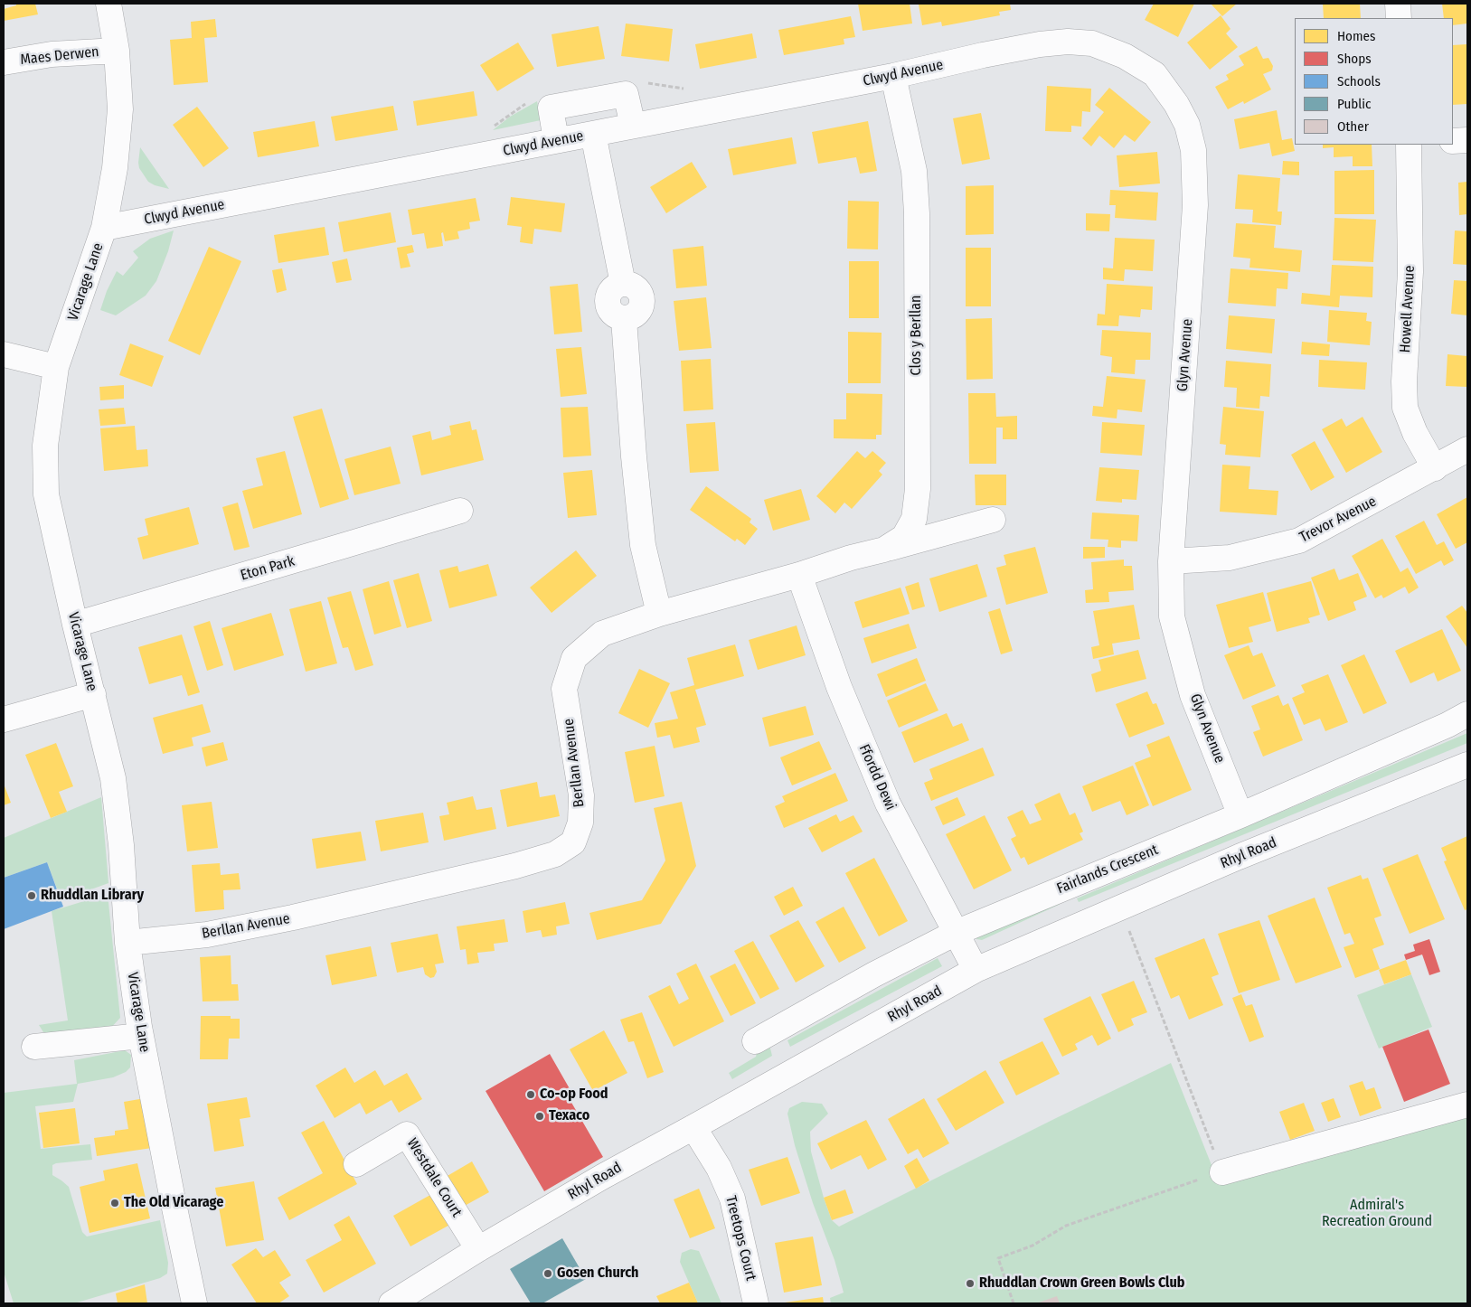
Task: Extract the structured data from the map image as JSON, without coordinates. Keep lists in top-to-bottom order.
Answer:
{
  "streets": {
    "street": [
      "Maes Derwen",
      "Clwyd Avenue",
      "Vicarage Lane",
      "Howell Avenue",
      "Clos y Berllan",
      "Glyn Avenue",
      "Trevor Avenue",
      "Eton Park",
      "Berllan Avenue",
      "Ffordd Dewi",
      "Rhyl Road",
      "Fairlands Crescent",
      "Westdale Court",
      "Treetops Court"
    ]
  },
  "crossings": [
    ["Maes Derwen", "Vicarage Lane"],
    ["Clwyd Avenue", "Vicarage Lane"],
    ["Clwyd Avenue", "Clos y Berllan"],
    ["Clwyd Avenue", "Glyn Avenue"],
    ["Vicarage Lane", "Eton Park"],
    ["Vicarage Lane", "Berllan Avenue"],
    ["Howell Avenue", "Trevor Avenue"],
    ["Clos y Berllan", "Berllan Avenue"],
    ["Glyn Avenue", "Trevor Avenue"],
    ["Glyn Avenue", "Fairlands Crescent"],
    ["Berllan Avenue", "Ffordd Dewi"],
    ["Ffordd Dewi", "Rhyl Road"],
    ["Ffordd Dewi", "Fairlands Crescent"],
    ["Rhyl Road", "Westdale Court"],
    ["Rhyl Road", "Treetops Court"]
  ],
  "parks": ["Admiral's Recreation Ground"],
  "places": [
    "Rhuddlan Library",
    "Co-op Food",
    "Texaco",
    "The Old Vicarage",
    "Gosen Church",
    "Rhuddlan Crown Green Bowls Club"
  ],
  "legend": [
    "Homes",
    "Shops",
    "Schools",
    "Public",
    "Other"
  ]
}
